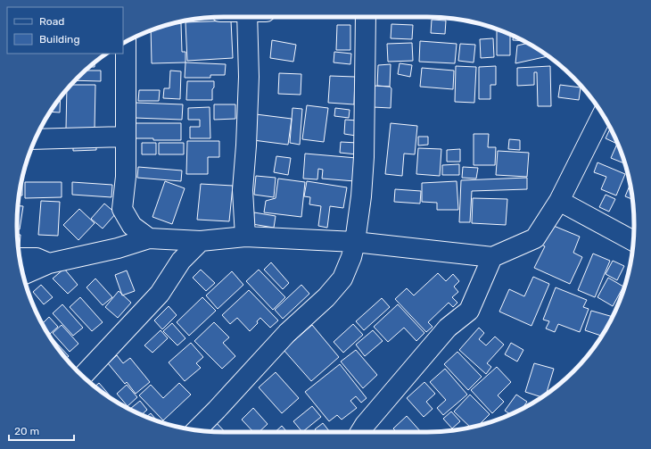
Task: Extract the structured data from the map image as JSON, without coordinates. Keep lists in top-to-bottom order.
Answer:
{
  "legend": ["Road", "Building"],
  "scale_bar": "20 m"
}
